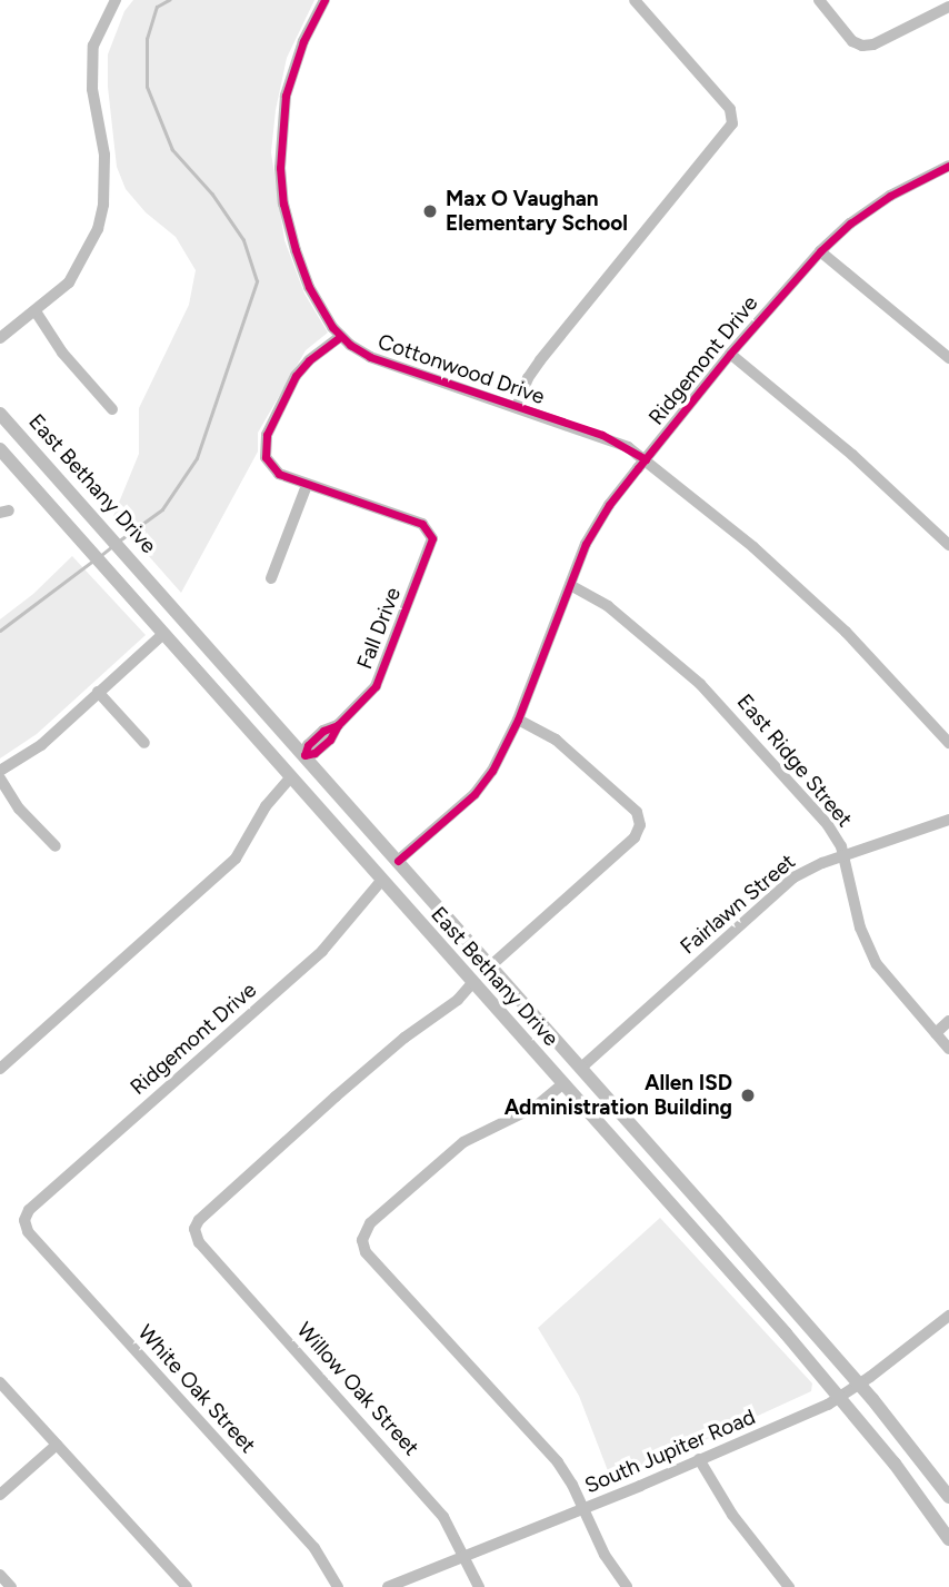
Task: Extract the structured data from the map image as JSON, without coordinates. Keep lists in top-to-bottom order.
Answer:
{
  "streets": {
    "main road": ["East Bethany Drive"],
    "street": [
      "Ridgemont Drive",
      "Cottonwood Drive",
      "Fall Drive",
      "East Ridge Street",
      "Fairlawn Street",
      "White Oak Street",
      "Willow Oak Street",
      "South Jupiter Road"
    ]
  },
  "crossings": [
    ["Ridgemont Drive", "Cottonwood Drive"],
    ["Ridgemont Drive", "East Bethany Drive"],
    ["Ridgemont Drive", "East Ridge Street"],
    ["Ridgemont Drive", "White Oak Street"],
    ["East Bethany Drive", "Fall Drive"],
    ["East Bethany Drive", "Fairlawn Street"],
    ["East Bethany Drive", "Willow Oak Street"],
    ["East Bethany Drive", "South Jupiter Road"],
    ["East Ridge Street", "Fairlawn Street"],
    ["Willow Oak Street", "South Jupiter Road"]
  ],
  "places": ["Max O Vaughan Elementary School", "Allen ISD Administration Building"]
}
